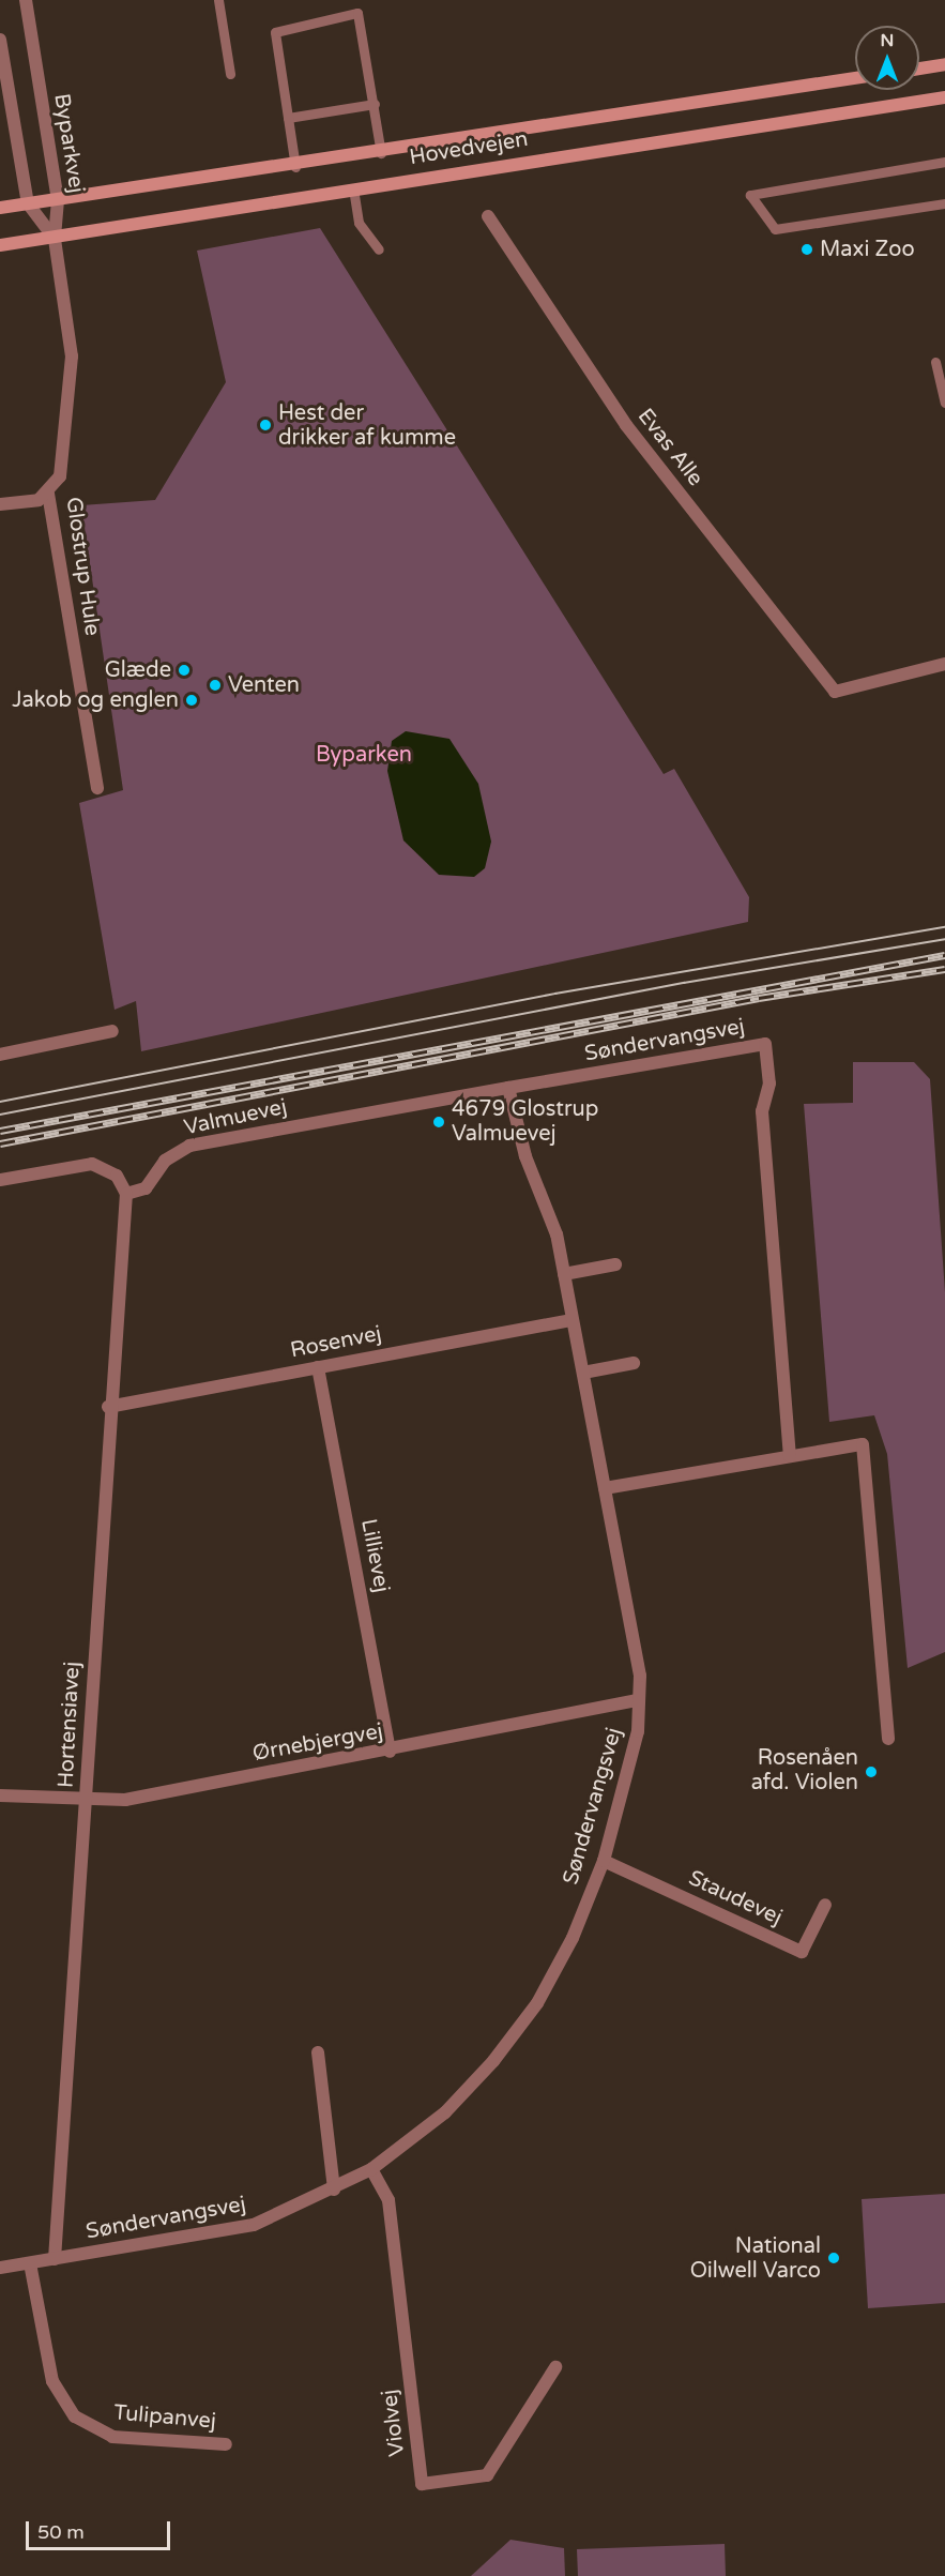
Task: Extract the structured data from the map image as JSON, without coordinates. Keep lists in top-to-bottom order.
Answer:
{
  "streets": {
    "main road": ["Hovedvejen"],
    "street": [
      "Byparkvej",
      "Evas Alle",
      "Glostrup Hule",
      "Søndervangsvej",
      "Valmuevej",
      "Rosenvej",
      "Lillievej",
      "Hortensiavej",
      "Ørnebjergvej",
      "Staudevej",
      "Tulipanvej",
      "Violvej"
    ]
  },
  "crossings": [
    ["Byparkvej", "Hovedvejen"],
    ["Byparkvej", "Glostrup Hule"],
    ["Hovedvejen", "Glostrup Hule"],
    ["Søndervangsvej", "Valmuevej"],
    ["Søndervangsvej", "Rosenvej"],
    ["Søndervangsvej", "Hortensiavej"],
    ["Søndervangsvej", "Ørnebjergvej"],
    ["Søndervangsvej", "Staudevej"],
    ["Søndervangsvej", "Tulipanvej"],
    ["Søndervangsvej", "Violvej"],
    ["Valmuevej", "Hortensiavej"],
    ["Rosenvej", "Lillievej"],
    ["Rosenvej", "Hortensiavej"],
    ["Lillievej", "Ørnebjergvej"],
    ["Hortensiavej", "Ørnebjergvej"]
  ],
  "parks": ["Byparken"],
  "places": [
    "Maxi Zoo",
    "Hest der drikker af kumme",
    "Glæde",
    "Venten",
    "Jakob og englen",
    "4679 Glostrup Valmuevej",
    "Rosenåen afd. Violen",
    "National Oilwell Varco"
  ],
  "scale_bar": "50 m",
  "north": "top"
}
